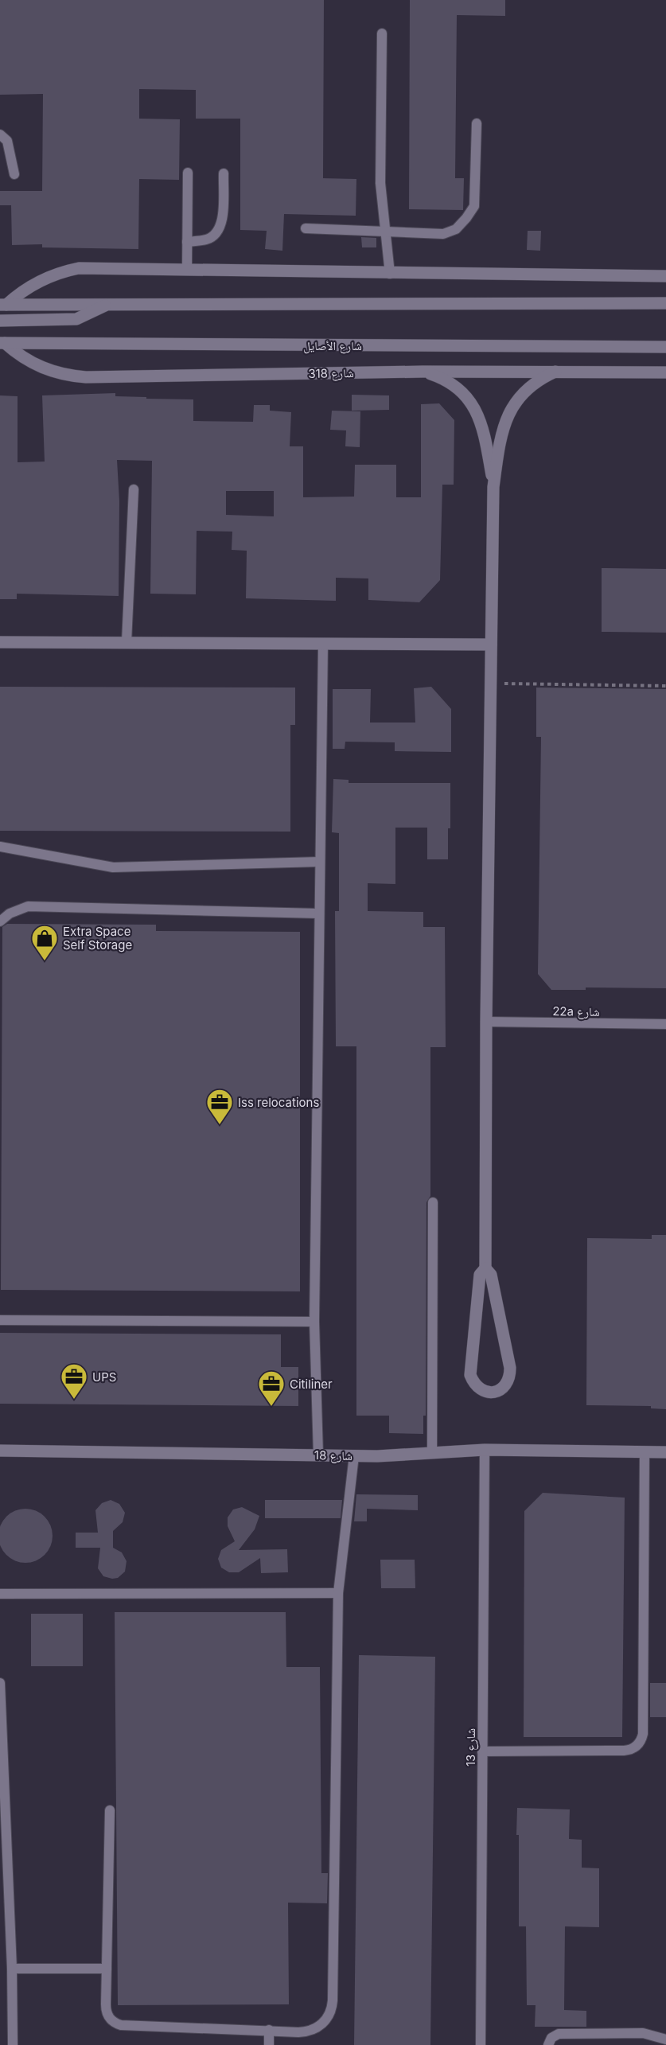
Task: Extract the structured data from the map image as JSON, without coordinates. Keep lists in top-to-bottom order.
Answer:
{
  "streets": {
    "street": ["شارع الأصايل", "شارع 318", "شارع 18"],
    "lane": ["22a شارع", "شارع 13"]
  },
  "crossings": [
    ["شارع الأصايل", "شارع 318"],
    ["شارع 18", "شارع 13"]
  ],
  "places": {
    "shop": ["Extra Space Self Storage"],
    "office": ["Iss relocations", "UPS", "Citiliner"]
  }
}
